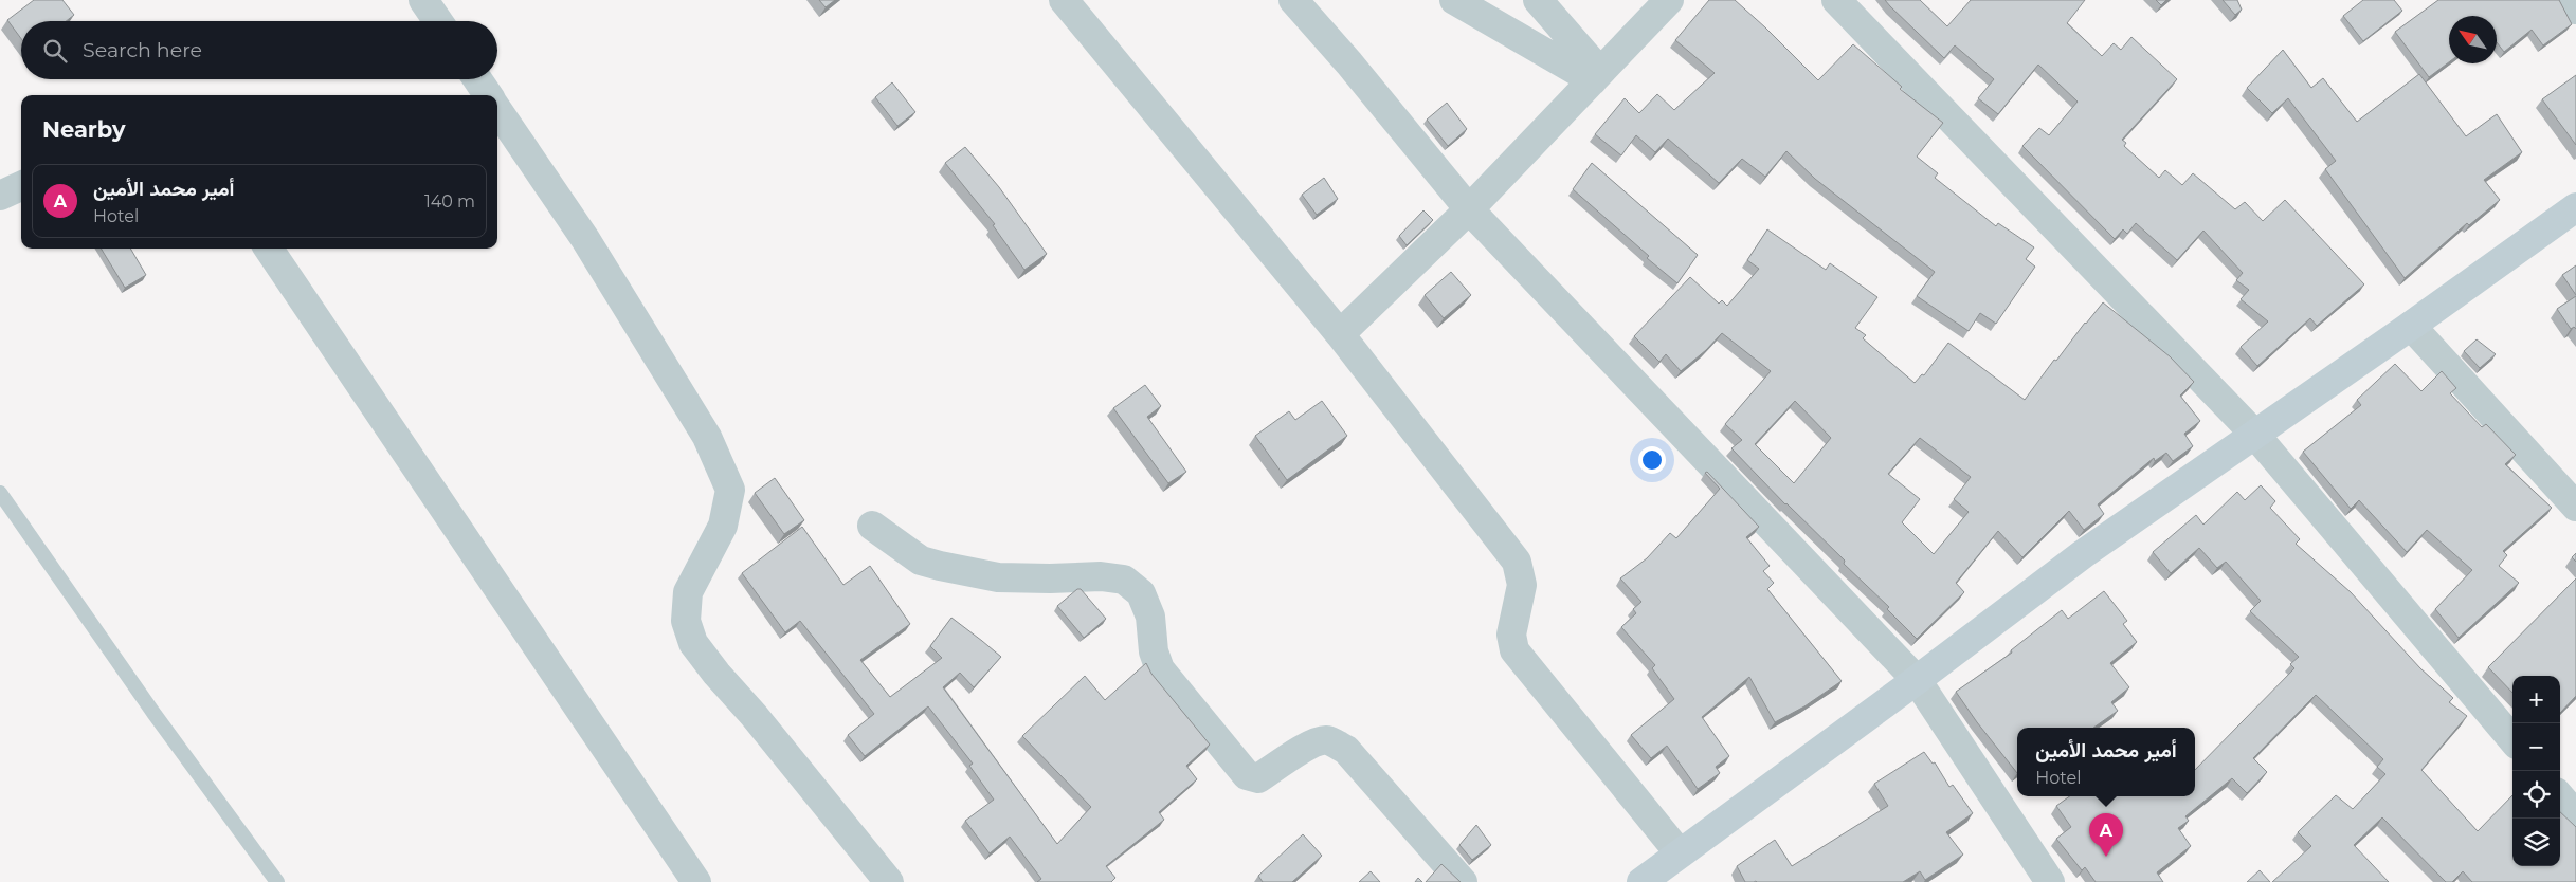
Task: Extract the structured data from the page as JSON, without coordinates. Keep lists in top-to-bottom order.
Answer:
{
  "north": "top left",
  "page": {
    "search": "Search here",
    "heading": "Nearby",
    "list": [
      {
        "mark": "A",
        "name": "أمير محمد الأمين",
        "note": "Hotel",
        "value": "140 m"
      }
    ],
    "map_buttons": ["+", "−"],
    "popup": ["أمير محمد الأمين", "Hotel"],
    "pins": "A"
  }
}
